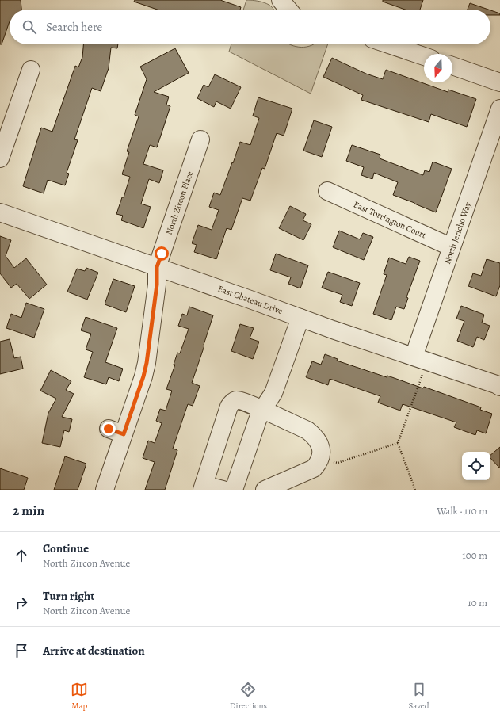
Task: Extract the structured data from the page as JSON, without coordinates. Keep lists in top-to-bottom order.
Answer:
{
  "streets": {
    "street": [
      "North Zircon Place",
      "East Torrington Court",
      "North Jericho Way",
      "East Chateau Drive"
    ]
  },
  "crossings": [
    ["North Zircon Place", "East Chateau Drive"],
    ["East Torrington Court", "North Jericho Way"],
    ["North Jericho Way", "East Chateau Drive"]
  ],
  "north": "bottom",
  "page": {
    "search": "Search here",
    "heading": ["2 min", "Walk · 110 m"],
    "list": [
      ["Continue", "North Zircon Avenue", "100 m"],
      ["Turn right", "North Zircon Avenue", "10 m"],
      "Arrive at destination"
    ],
    "nav": ["Map", "Directions", "Saved"]
  }
}
